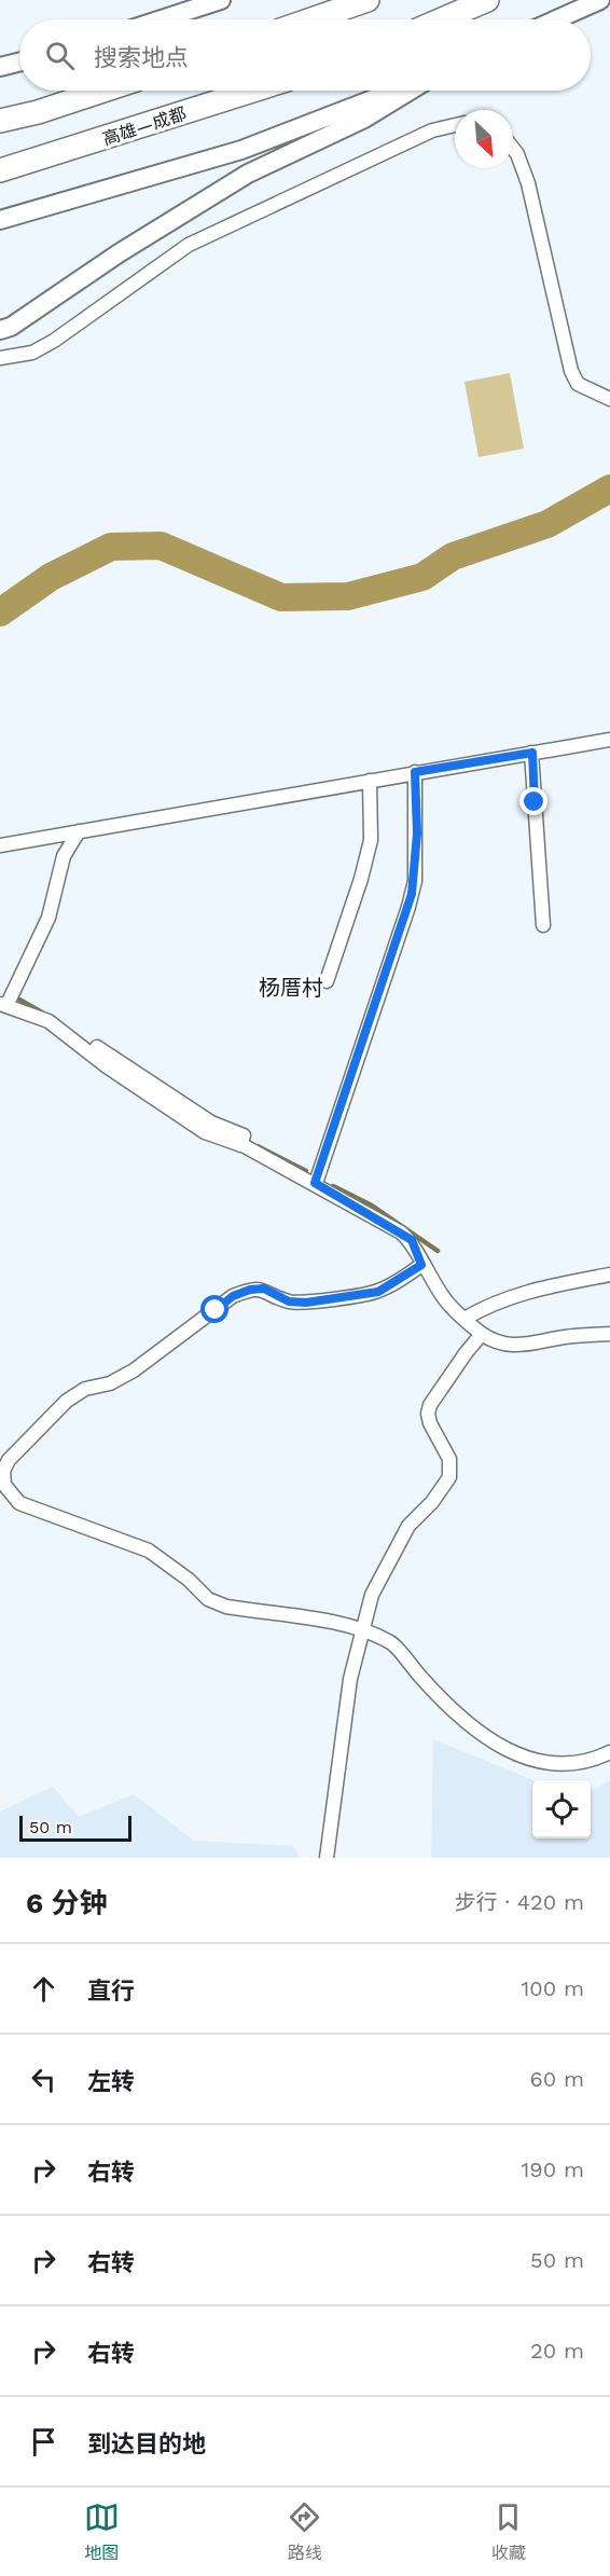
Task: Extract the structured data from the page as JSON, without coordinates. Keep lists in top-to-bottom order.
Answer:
{
  "streets": {
    "highway": ["高雄—成都"]
  },
  "districts": ["杨厝村"],
  "scale_bar": "50 m",
  "north": "bottom right",
  "page": {
    "search": "搜索地点",
    "scale": "50 m",
    "heading": ["6 分钟", "步行 · 420 m"],
    "list": [
      ["直行", "100 m"],
      ["左转", "60 m"],
      ["右转", "190 m"],
      ["右转", "50 m"],
      ["右转", "20 m"],
      "到达目的地"
    ],
    "nav": ["地图", "路线", "收藏"]
  }
}
